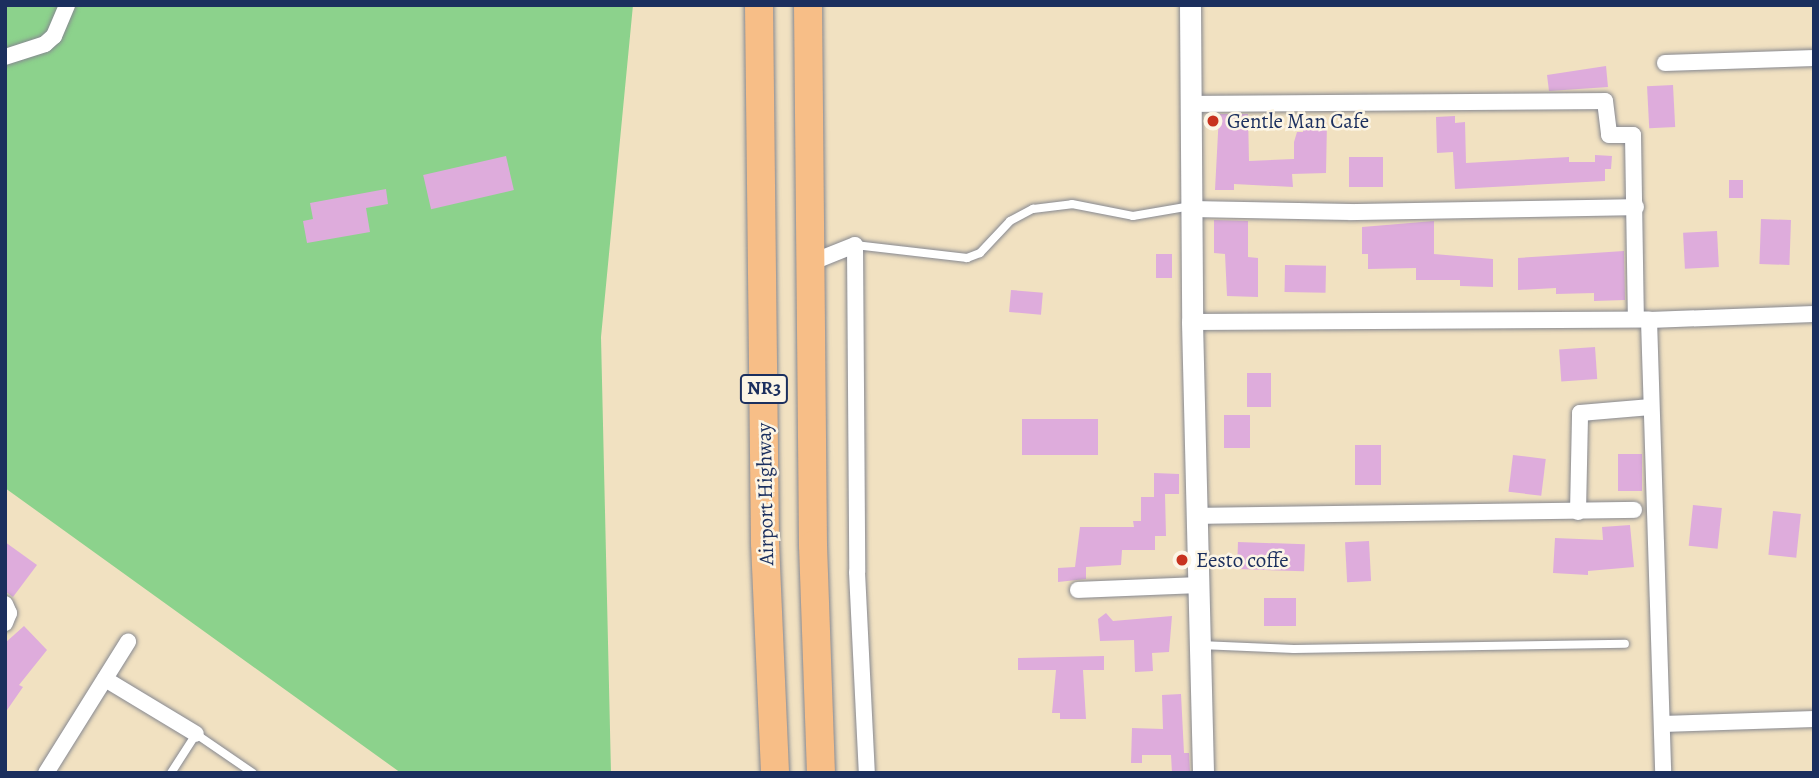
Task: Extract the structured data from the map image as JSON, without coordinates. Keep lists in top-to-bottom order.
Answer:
{
  "streets": {
    "highway": ["NR3", "Airport Highway"]
  },
  "places": ["Gentle Man Cafe", "Eesto coffe"]
}
